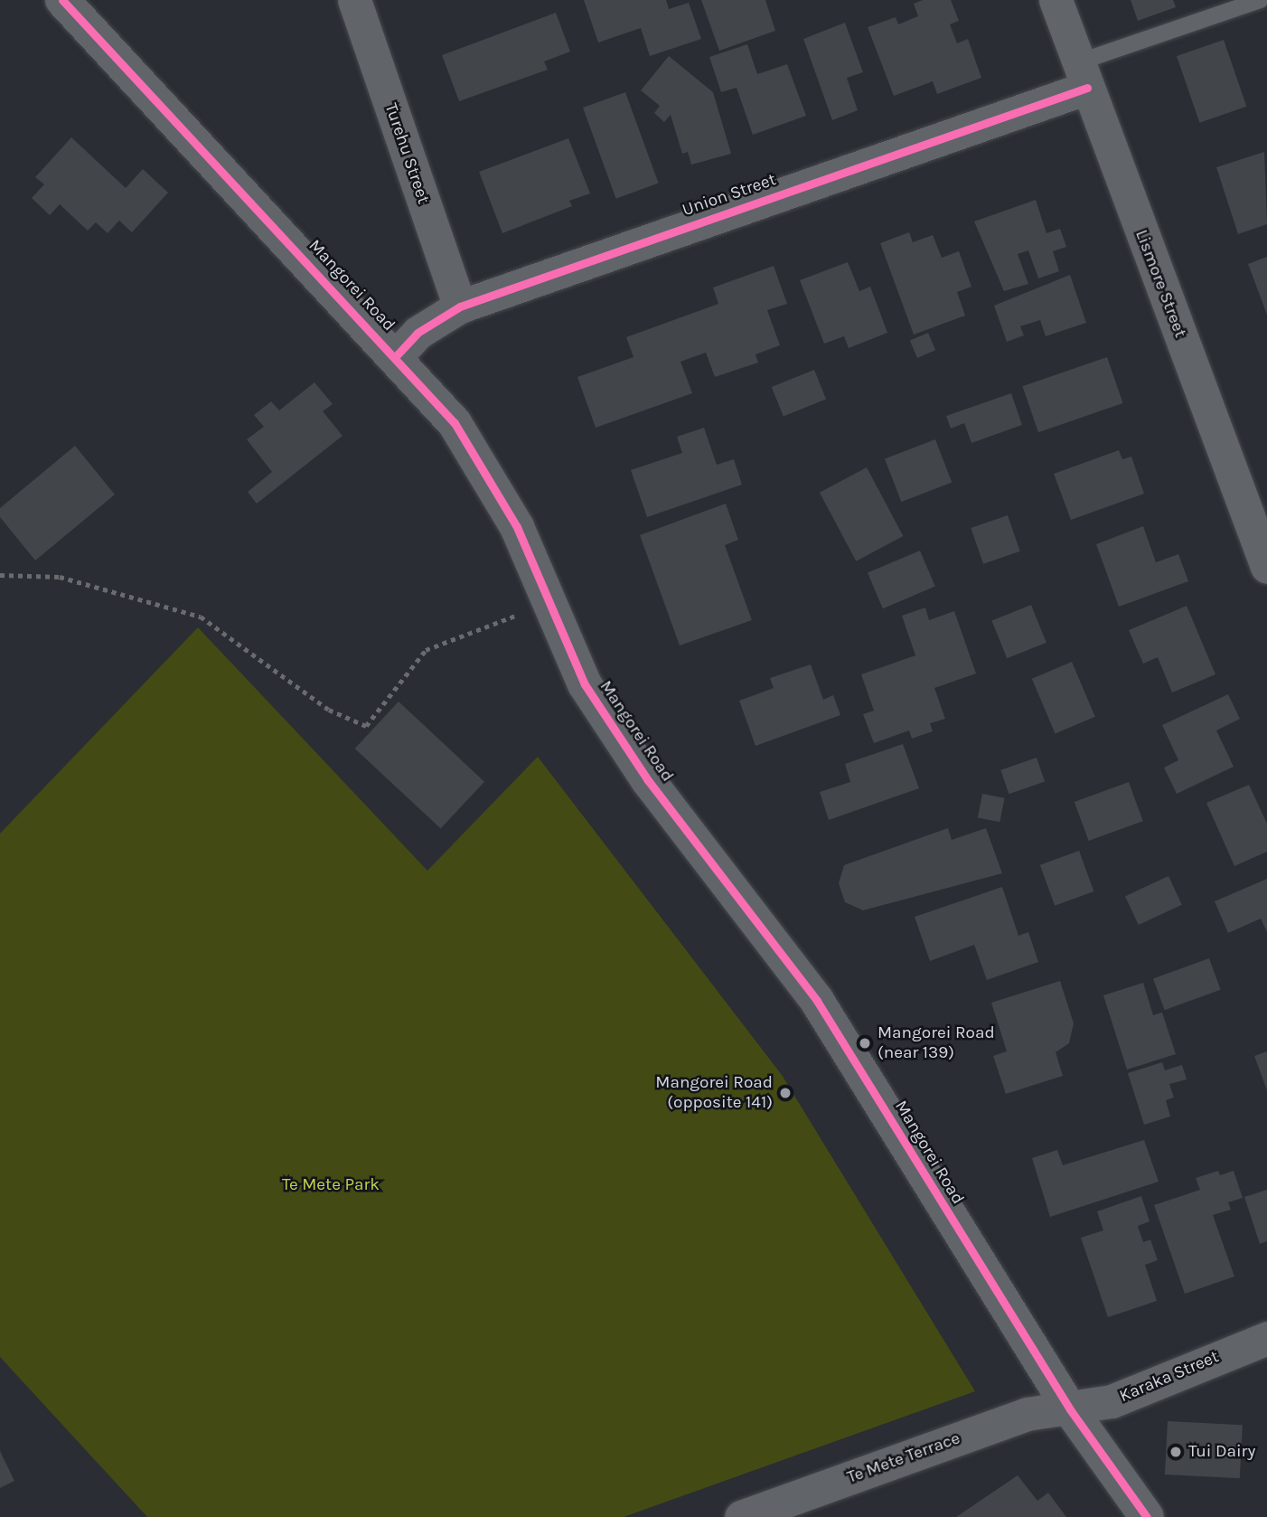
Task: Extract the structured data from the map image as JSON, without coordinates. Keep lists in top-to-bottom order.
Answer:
{
  "streets": {
    "main road": ["Mangorei Road"],
    "street": [
      "Turehu Street",
      "Union Street",
      "Lismore Street",
      "Karaka Street",
      "Te Mete Terrace"
    ]
  },
  "crossings": [
    ["Turehu Street", "Union Street"],
    ["Union Street", "Lismore Street"],
    ["Union Street", "Mangorei Road"],
    ["Mangorei Road", "Karaka Street"],
    ["Mangorei Road", "Te Mete Terrace"],
    ["Karaka Street", "Te Mete Terrace"]
  ],
  "parks": ["Te Mete Park"],
  "places": ["Mangorei Road (near 139)", "Mangorei Road (opposite 141)", "Tui Dairy"]
}
